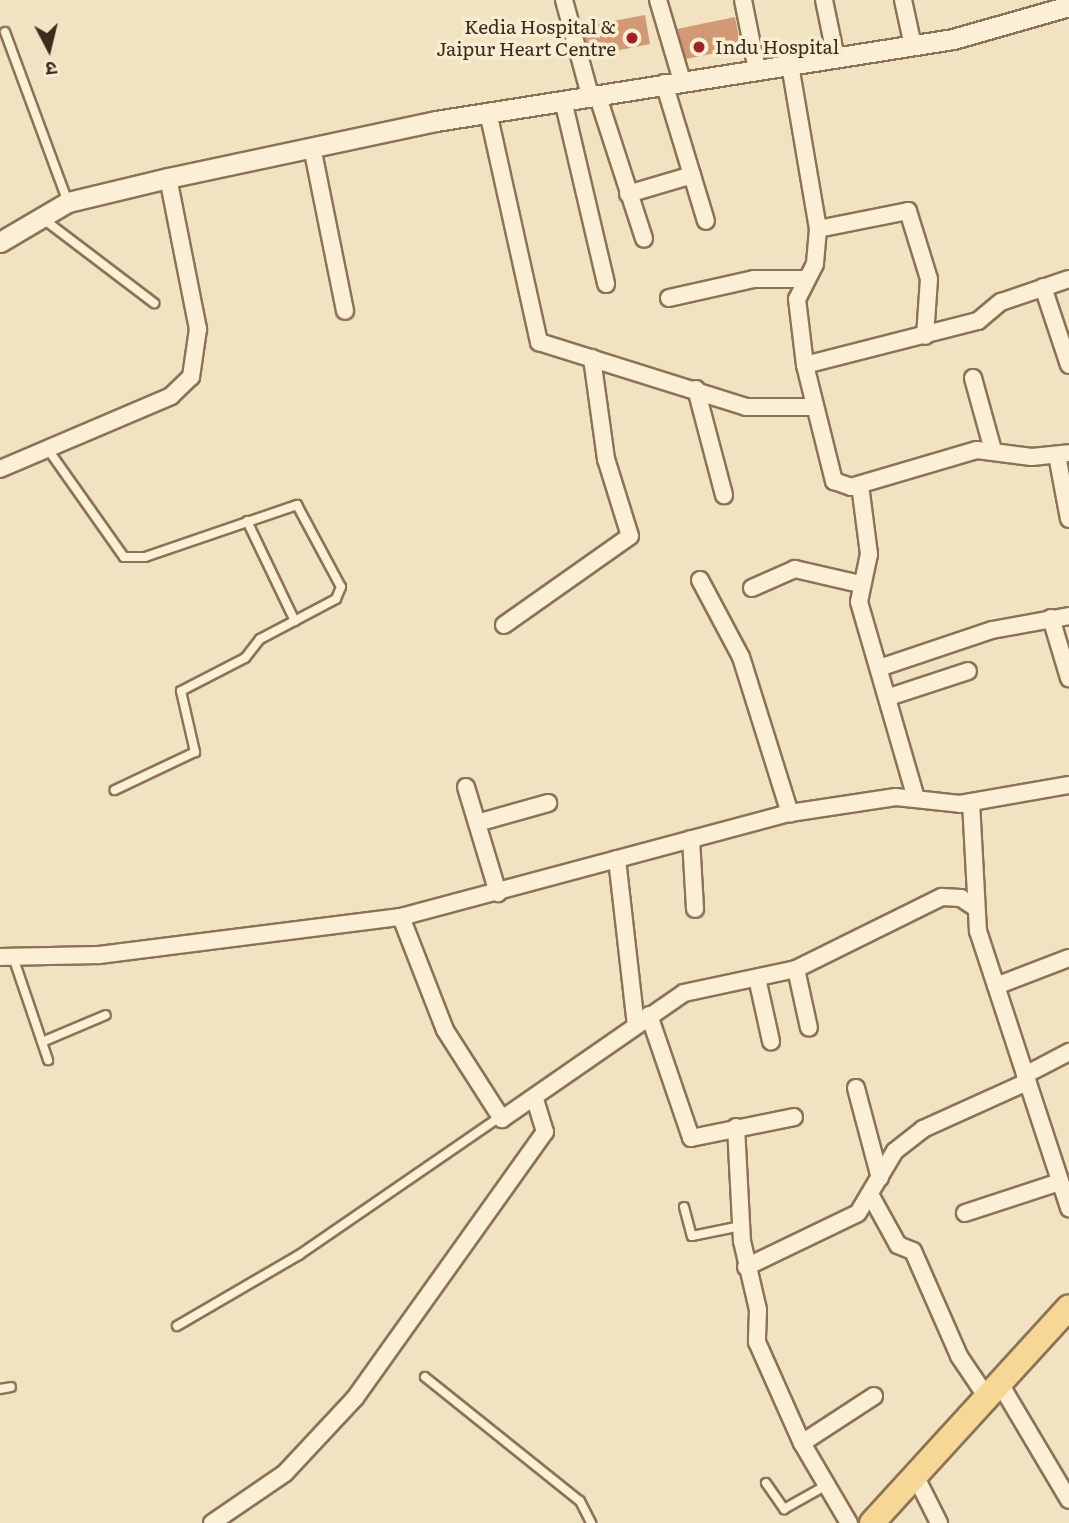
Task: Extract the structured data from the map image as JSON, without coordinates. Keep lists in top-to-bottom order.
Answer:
{
  "places": ["Kedia Hospital & Jaipur Heart Centre", "Indu Hospital"],
  "north": "bottom"
}
